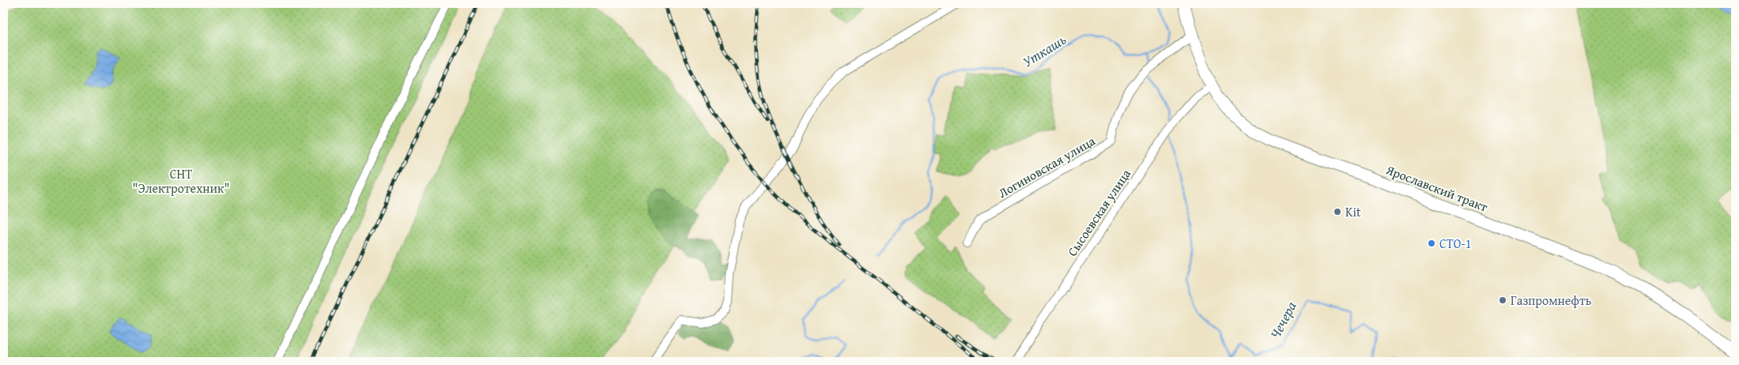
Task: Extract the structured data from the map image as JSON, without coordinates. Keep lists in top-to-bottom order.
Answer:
{
  "streets": {
    "street": ["Логиновская улица", "Ярославский тракт", "Сысоевская улица"]
  },
  "crossings": [
    ["Логиновская улица", "Ярославский тракт"],
    ["Ярославский тракт", "Сысоевская улица"]
  ],
  "water": ["Уткашь", "Чечера"],
  "parks": ["СНТ \"Электротехник\""],
  "places": ["Kit", "СТО-1", "Газпромнефть"]
}
